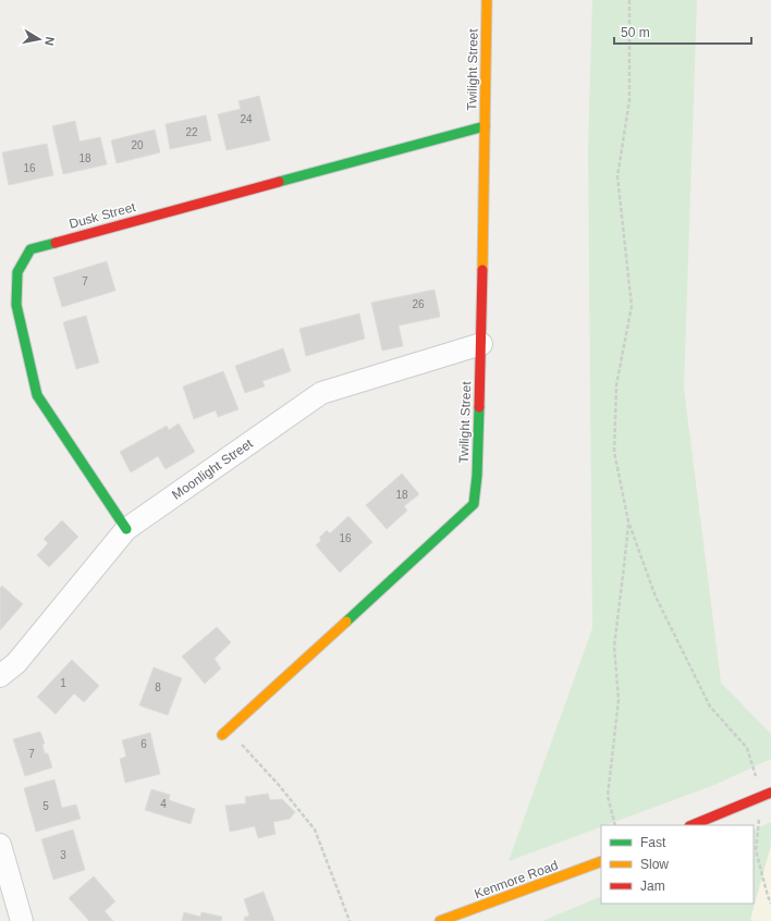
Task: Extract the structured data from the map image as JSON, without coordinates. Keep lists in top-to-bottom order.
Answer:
{
  "streets": {
    "street": [
      "Twilight Street",
      "Dusk Street",
      "Moonlight Street",
      "Kenmore Road"
    ]
  },
  "crossings": [
    ["Twilight Street", "Dusk Street"],
    ["Twilight Street", "Moonlight Street"],
    ["Dusk Street", "Moonlight Street"]
  ],
  "house_numbers": [
    "24",
    "22",
    "20",
    "18",
    "16",
    "7",
    "26",
    "18",
    "16",
    "1",
    "8",
    "6",
    "7",
    "4",
    "5",
    "3"
  ],
  "legend": ["Fast", "Slow", "Jam"],
  "scale_bar": "50 m",
  "north": "right"
}
